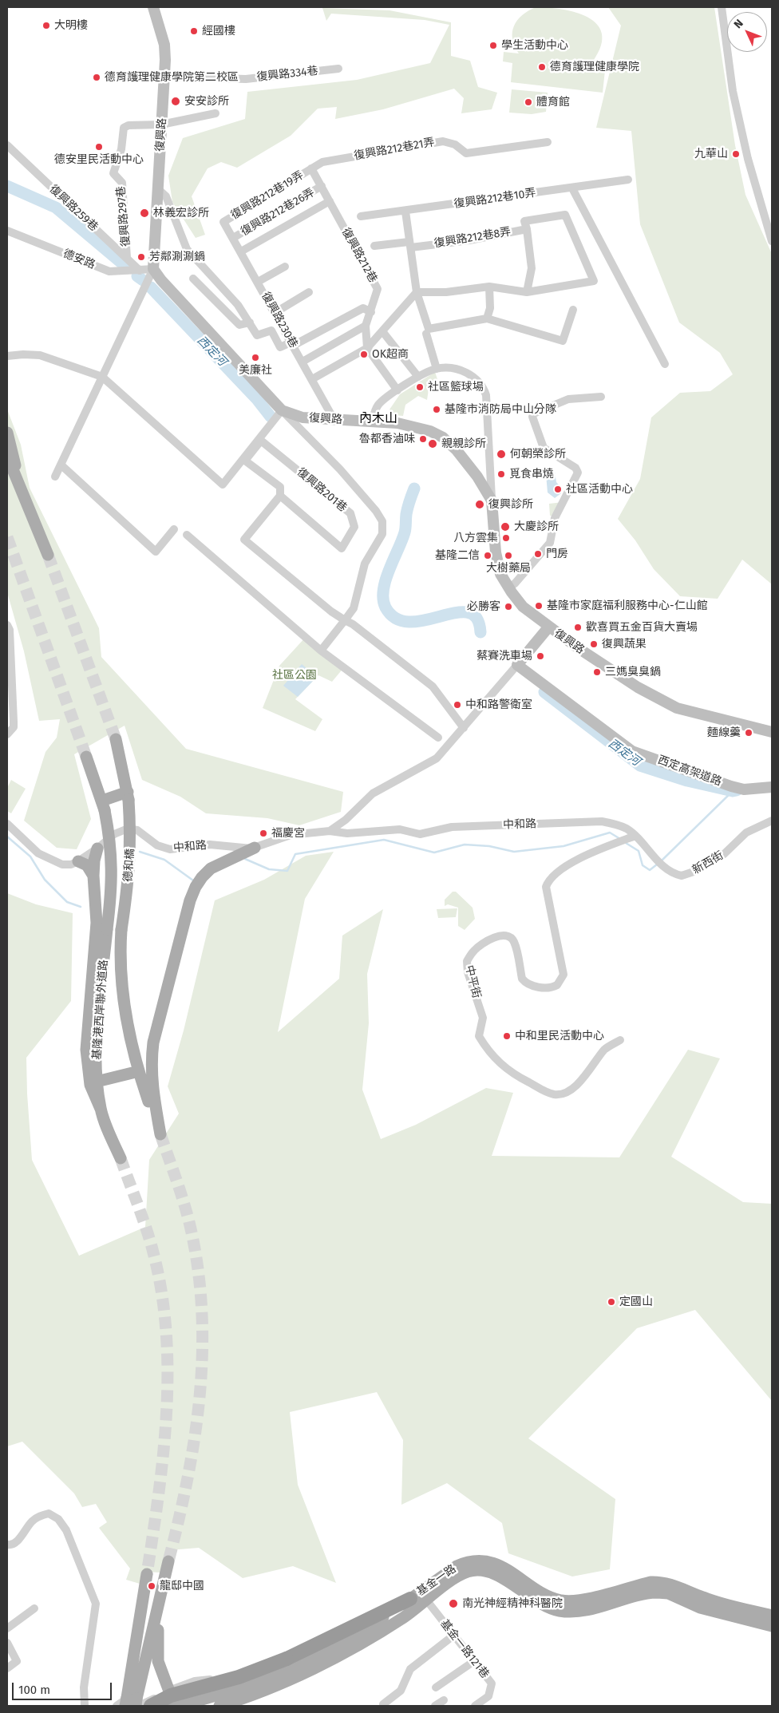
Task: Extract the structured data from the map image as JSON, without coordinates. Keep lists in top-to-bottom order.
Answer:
{
  "streets": {
    "main road": ["德和橋", "基隆港西岸聯外道路", "基金一路"],
    "street": [
      "復興路334巷",
      "復興路",
      "復興路212巷21弄",
      "復興路212巷19弄",
      "復興路212巷10弄",
      "復興路259巷",
      "復興路212巷26弄",
      "復興路297巷",
      "復興路212巷8弄",
      "復興路212巷",
      "德安路",
      "復興路230巷",
      "復興路201巷",
      "西定高架道路",
      "中和路",
      "新西街",
      "中平街",
      "基金一路121巷"
    ]
  },
  "crossings": [
    ["復興路334巷", "復興路"],
    ["復興路", "復興路297巷"],
    ["復興路", "德安路"],
    ["復興路", "復興路230巷"],
    ["復興路", "復興路201巷"],
    ["復興路", "中和路"],
    ["復興路212巷21弄", "復興路212巷19弄"],
    ["復興路212巷21弄", "復興路212巷"],
    ["復興路212巷19弄", "復興路212巷"],
    ["復興路212巷19弄", "復興路230巷"],
    ["復興路259巷", "復興路297巷"],
    ["復興路259巷", "德安路"],
    ["復興路212巷26弄", "復興路212巷"],
    ["復興路212巷26弄", "復興路230巷"],
    ["西定高架道路", "中和路"],
    ["中和路", "新西街"],
    ["中和路", "中平街"],
    ["中和路", "基隆港西岸聯外道路"],
    ["德和橋", "基隆港西岸聯外道路"],
    ["基金一路", "基金一路121巷"]
  ],
  "districts": ["內木山"],
  "water": ["西定河"],
  "parks": ["社區公園"],
  "places": [
    "大明樓",
    "經國樓",
    "學生活動中心",
    "德育護理健康學院",
    "德育護理健康學院第二校區",
    "安安診所",
    "體育館",
    "德安里民活動中心",
    "九華山",
    "林義宏診所",
    "芳鄰涮涮鍋",
    "OK超商",
    "美廉社",
    "社區籃球場",
    "基隆市消防局中山分隊",
    "魯都香滷味",
    "親親診所",
    "何朝榮診所",
    "覓食串燒",
    "社區活動中心",
    "復興診所",
    "大慶診所",
    "八方雲集",
    "門房",
    "基隆二信",
    "大樹藥局",
    "基隆市家庭福利服務中心-仁山館",
    "必勝客",
    "歡喜買五金百貨大賣場",
    "復興蔬果",
    "蔡賽洗車場",
    "三媽臭臭鍋",
    "中和路警衛室",
    "麵線羹",
    "福慶宮",
    "中和里民活動中心",
    "定國山",
    "龍邸中國",
    "南光神經精神科醫院"
  ],
  "scale_bar": "100 m",
  "north": "top left"
}
